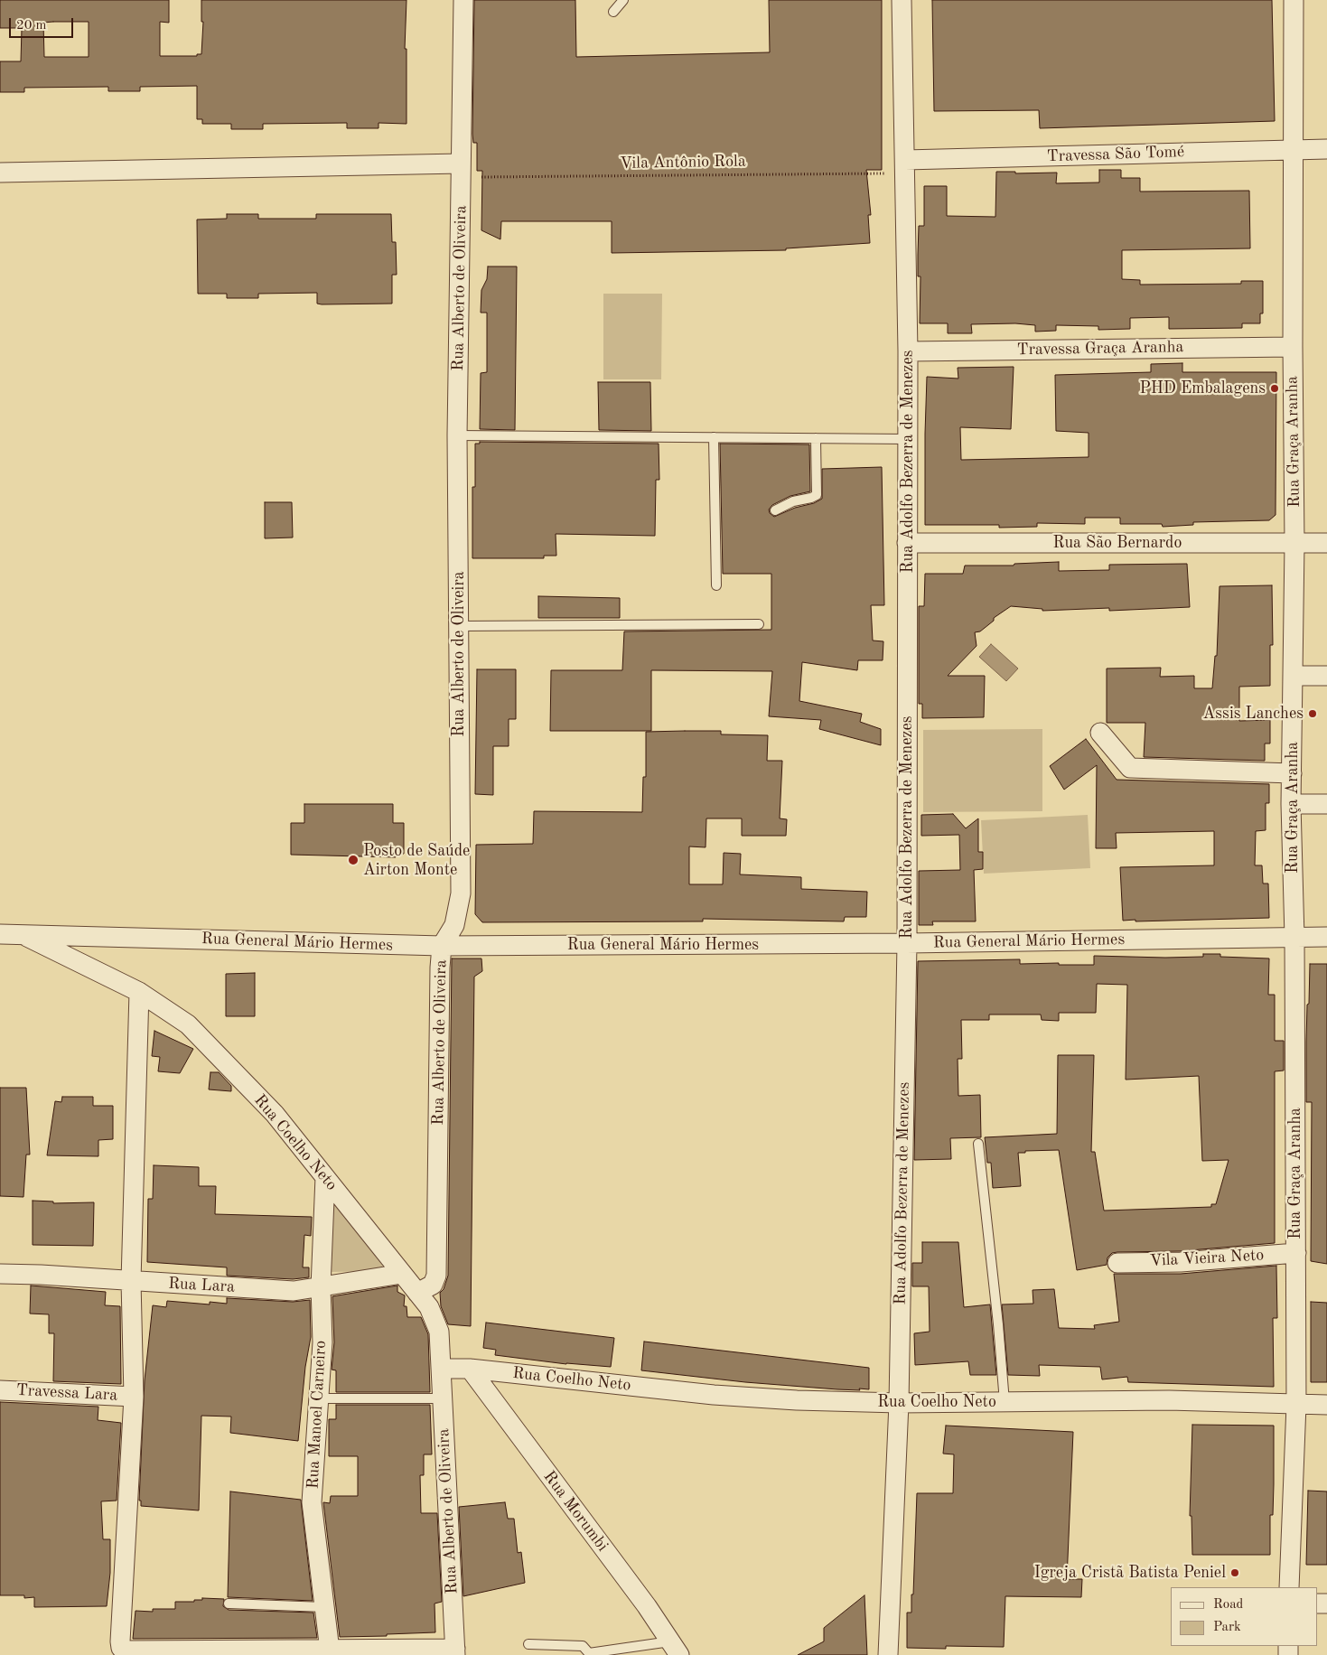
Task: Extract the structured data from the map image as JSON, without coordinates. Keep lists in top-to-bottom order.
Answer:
{
  "streets": {
    "street": [
      "Travessa São Tomé",
      "Rua Alberto de Oliveira",
      "Travessa Graça Aranha",
      "Rua Graça Aranha",
      "Rua Adolfo Bezerra de Menezes",
      "Rua São Bernardo",
      "Rua General Mário Hermes",
      "Rua Coelho Neto",
      "Vila Vieira Neto",
      "Rua Lara",
      "Travessa Lara",
      "Rua Manoel Carneiro",
      "Rua Morumbi"
    ],
    "path": ["Vila Antônio Rola"]
  },
  "crossings": [
    ["Travessa São Tomé", "Vila Antônio Rola"],
    ["Travessa São Tomé", "Rua Graça Aranha"],
    ["Travessa São Tomé", "Rua Adolfo Bezerra de Menezes"],
    ["Vila Antônio Rola", "Rua Alberto de Oliveira"],
    ["Vila Antônio Rola", "Rua Adolfo Bezerra de Menezes"],
    ["Rua Alberto de Oliveira", "Rua General Mário Hermes"],
    ["Rua Alberto de Oliveira", "Rua Coelho Neto"],
    ["Travessa Graça Aranha", "Rua Graça Aranha"],
    ["Travessa Graça Aranha", "Rua Adolfo Bezerra de Menezes"],
    ["Rua Graça Aranha", "Rua São Bernardo"],
    ["Rua Graça Aranha", "Rua General Mário Hermes"],
    ["Rua Graça Aranha", "Rua Coelho Neto"],
    ["Rua Graça Aranha", "Vila Vieira Neto"],
    ["Rua Adolfo Bezerra de Menezes", "Rua São Bernardo"],
    ["Rua Adolfo Bezerra de Menezes", "Rua General Mário Hermes"],
    ["Rua Adolfo Bezerra de Menezes", "Rua Coelho Neto"],
    ["Rua General Mário Hermes", "Rua Coelho Neto"],
    ["Rua Coelho Neto", "Rua Lara"],
    ["Rua Coelho Neto", "Rua Manoel Carneiro"],
    ["Rua Coelho Neto", "Rua Morumbi"],
    ["Rua Lara", "Rua Manoel Carneiro"]
  ],
  "places": [
    "PHD Embalagens",
    "Assis Lanches",
    "Posto de Saúde Airton Monte",
    "Igreja Cristã Batista Peniel"
  ],
  "legend": ["Road", "Park"],
  "scale_bar": "20 m"
}
